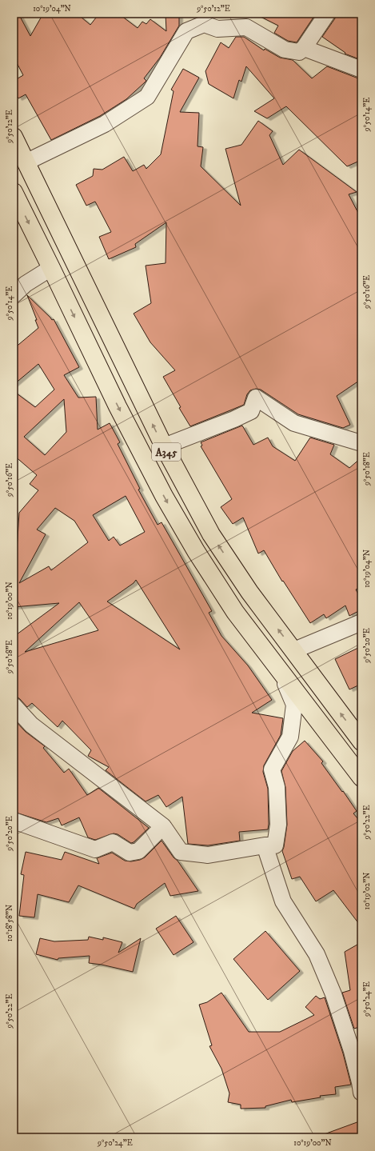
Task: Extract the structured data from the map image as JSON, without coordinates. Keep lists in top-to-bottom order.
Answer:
{
  "streets": {
    "highway": ["A345"]
  },
  "coordinates": [
    "10°19'04\"N",
    "9°50'12\"E",
    "9°50'14\"E",
    "9°50'16\"E",
    "9°50'18\"E",
    "10°19'00\"N",
    "9°50'20\"E",
    "9°50'22\"E",
    "10°19'02\"N",
    "10°18'58\"N",
    "9°50'24\"E"
  ]
}
